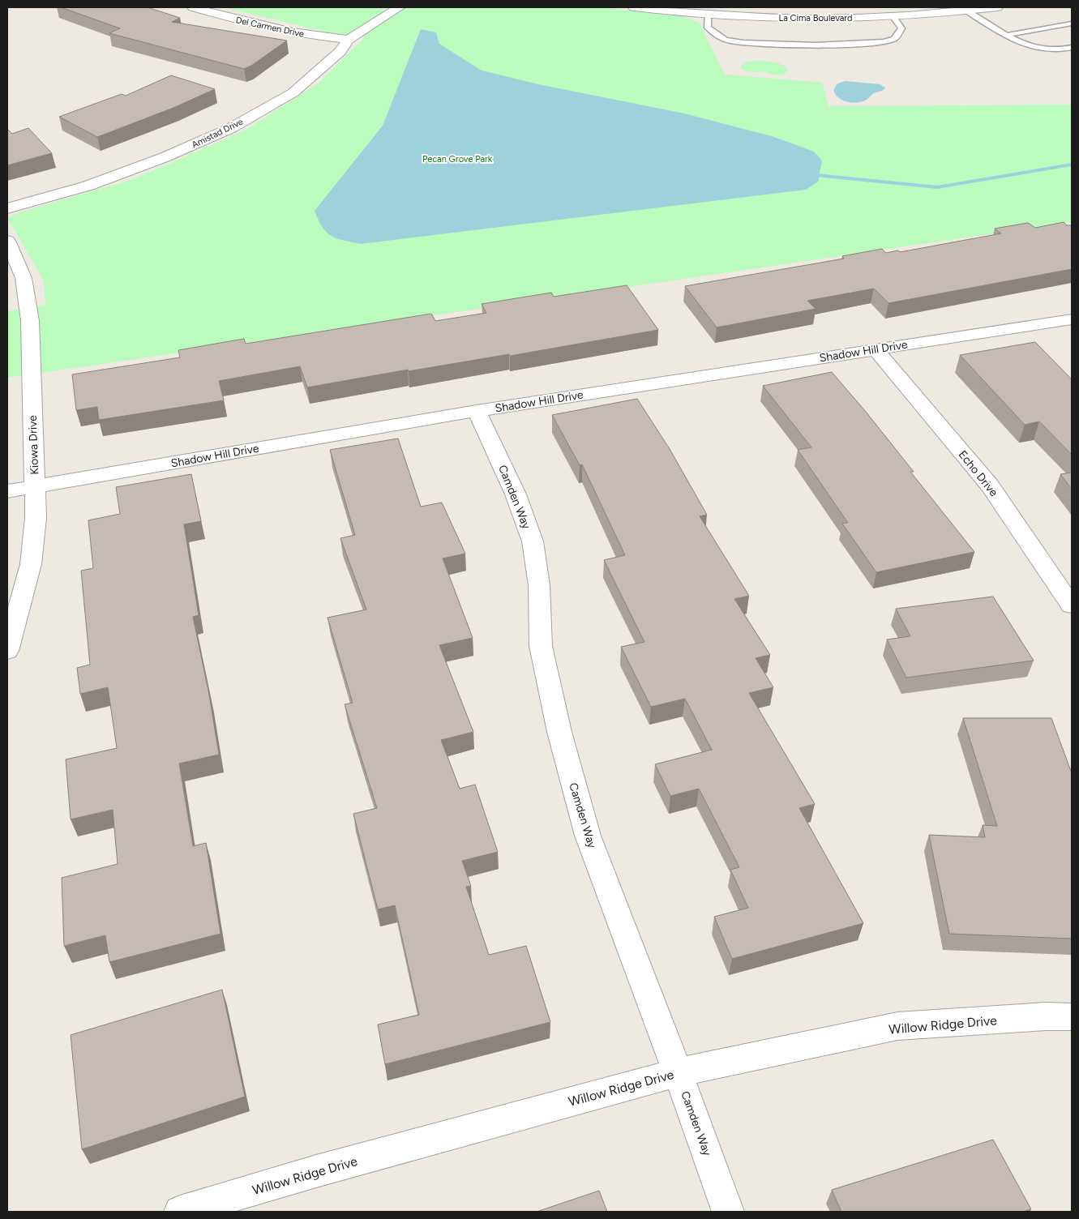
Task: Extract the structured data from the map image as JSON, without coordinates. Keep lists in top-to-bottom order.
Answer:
{
  "streets": {
    "street": [
      "La Cima Boulevard",
      "Del Carmen Drive",
      "Amistad Drive",
      "Shadow Hill Drive",
      "Kiowa Drive",
      "Echo Drive",
      "Camden Way",
      "Willow Ridge Drive"
    ]
  },
  "crossings": [
    ["Del Carmen Drive", "Amistad Drive"],
    ["Shadow Hill Drive", "Kiowa Drive"],
    ["Shadow Hill Drive", "Echo Drive"],
    ["Shadow Hill Drive", "Camden Way"],
    ["Camden Way", "Willow Ridge Drive"]
  ],
  "parks": ["Pecan Grove Park"]
}
